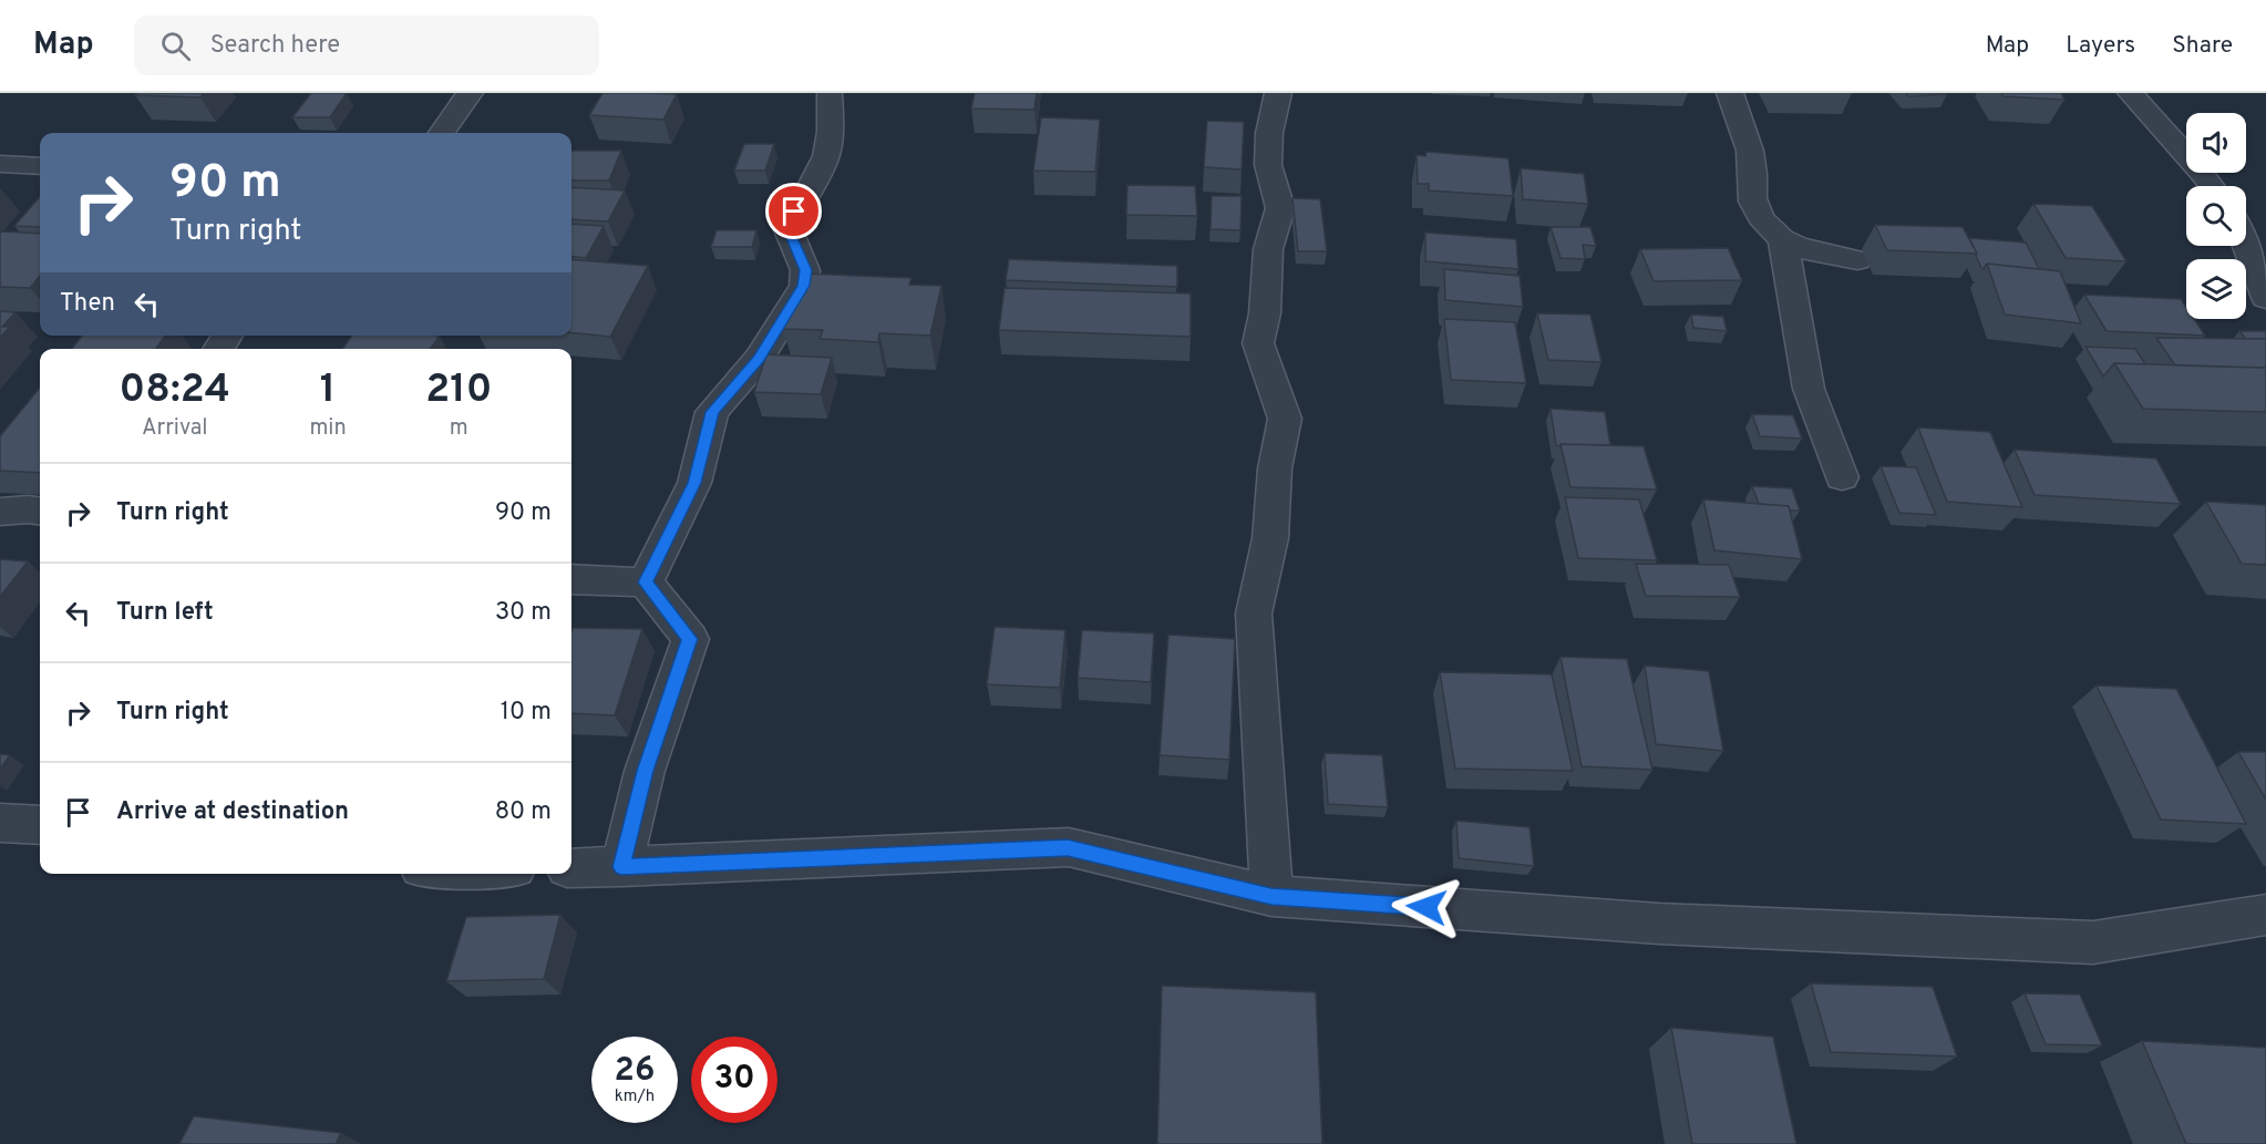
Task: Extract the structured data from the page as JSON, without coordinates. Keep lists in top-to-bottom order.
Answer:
{
  "page": {
    "header": "Map",
    "search": "Search here",
    "nav": ["Map", "Layers", "Share"],
    "turn": ["90 m", "Turn right"],
    "then": "Then",
    "eta": [
      "08:24",
      "Arrival",
      "1",
      "min",
      "210",
      "m"
    ],
    "list": [
      {
        "name": "Turn right",
        "value": "90 m"
      },
      {
        "name": "Turn left",
        "value": "30 m"
      },
      {
        "name": "Turn right",
        "value": "10 m"
      },
      {
        "name": "Arrive at destination",
        "value": "80 m"
      }
    ],
    "speed": "26 km/h",
    "limit": "30"
  }
}
